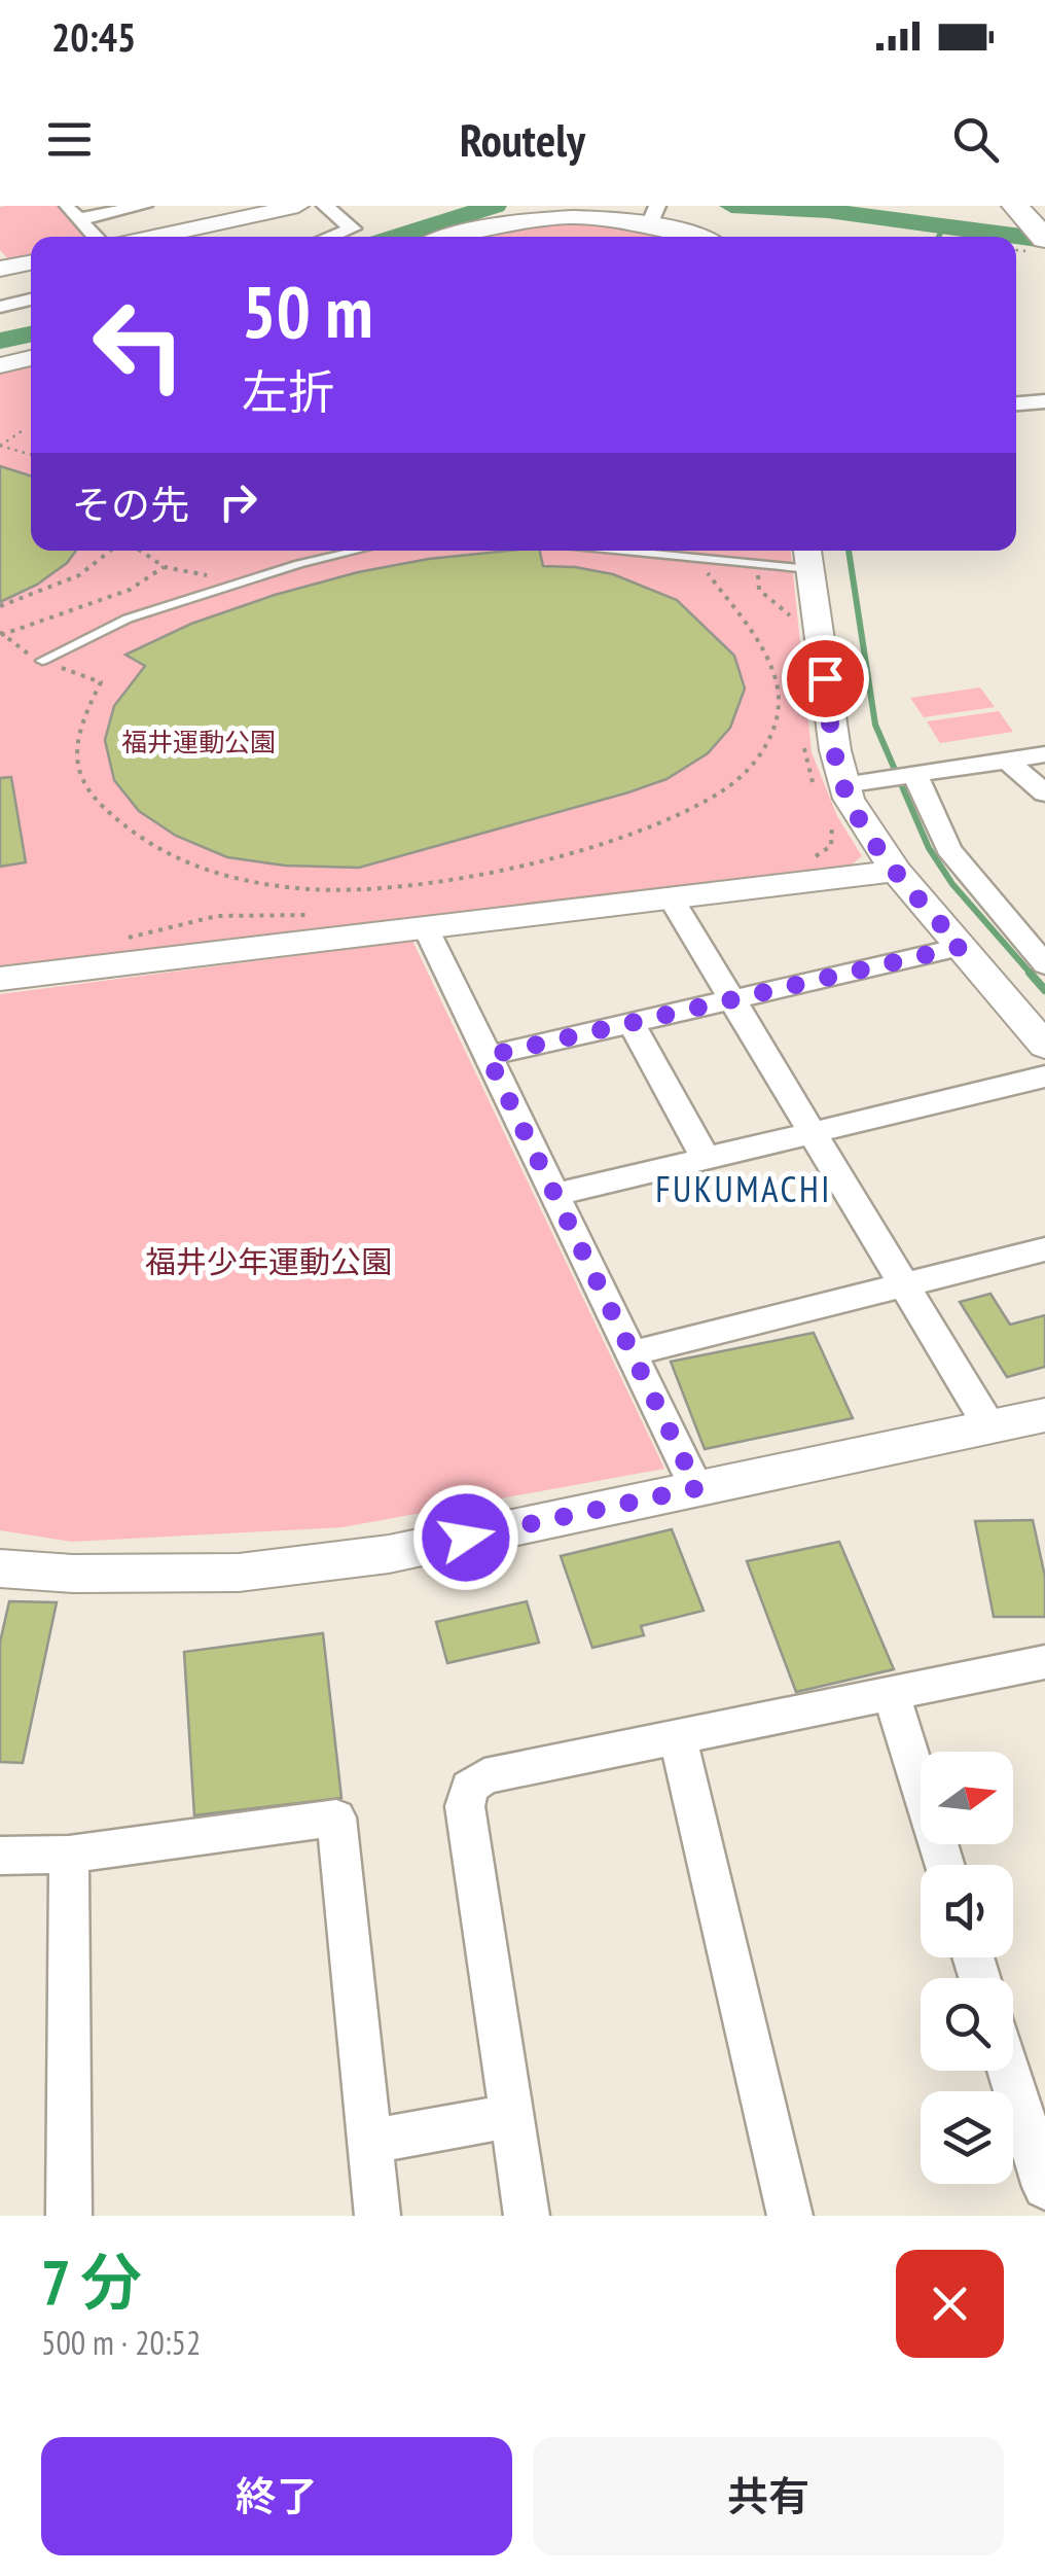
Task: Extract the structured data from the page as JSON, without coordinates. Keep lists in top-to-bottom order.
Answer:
{
  "districts": ["FUKUMACHI"],
  "parks": ["福井運動公園", "福井少年運動公園"],
  "north": "right",
  "page": {
    "status": "20:45",
    "header": "Routely",
    "turn": ["50 m", "左折"],
    "then": "その先",
    "heading": ["7 分", "500 m · 20:52"],
    "buttons": ["終了", "共有"]
  }
}
